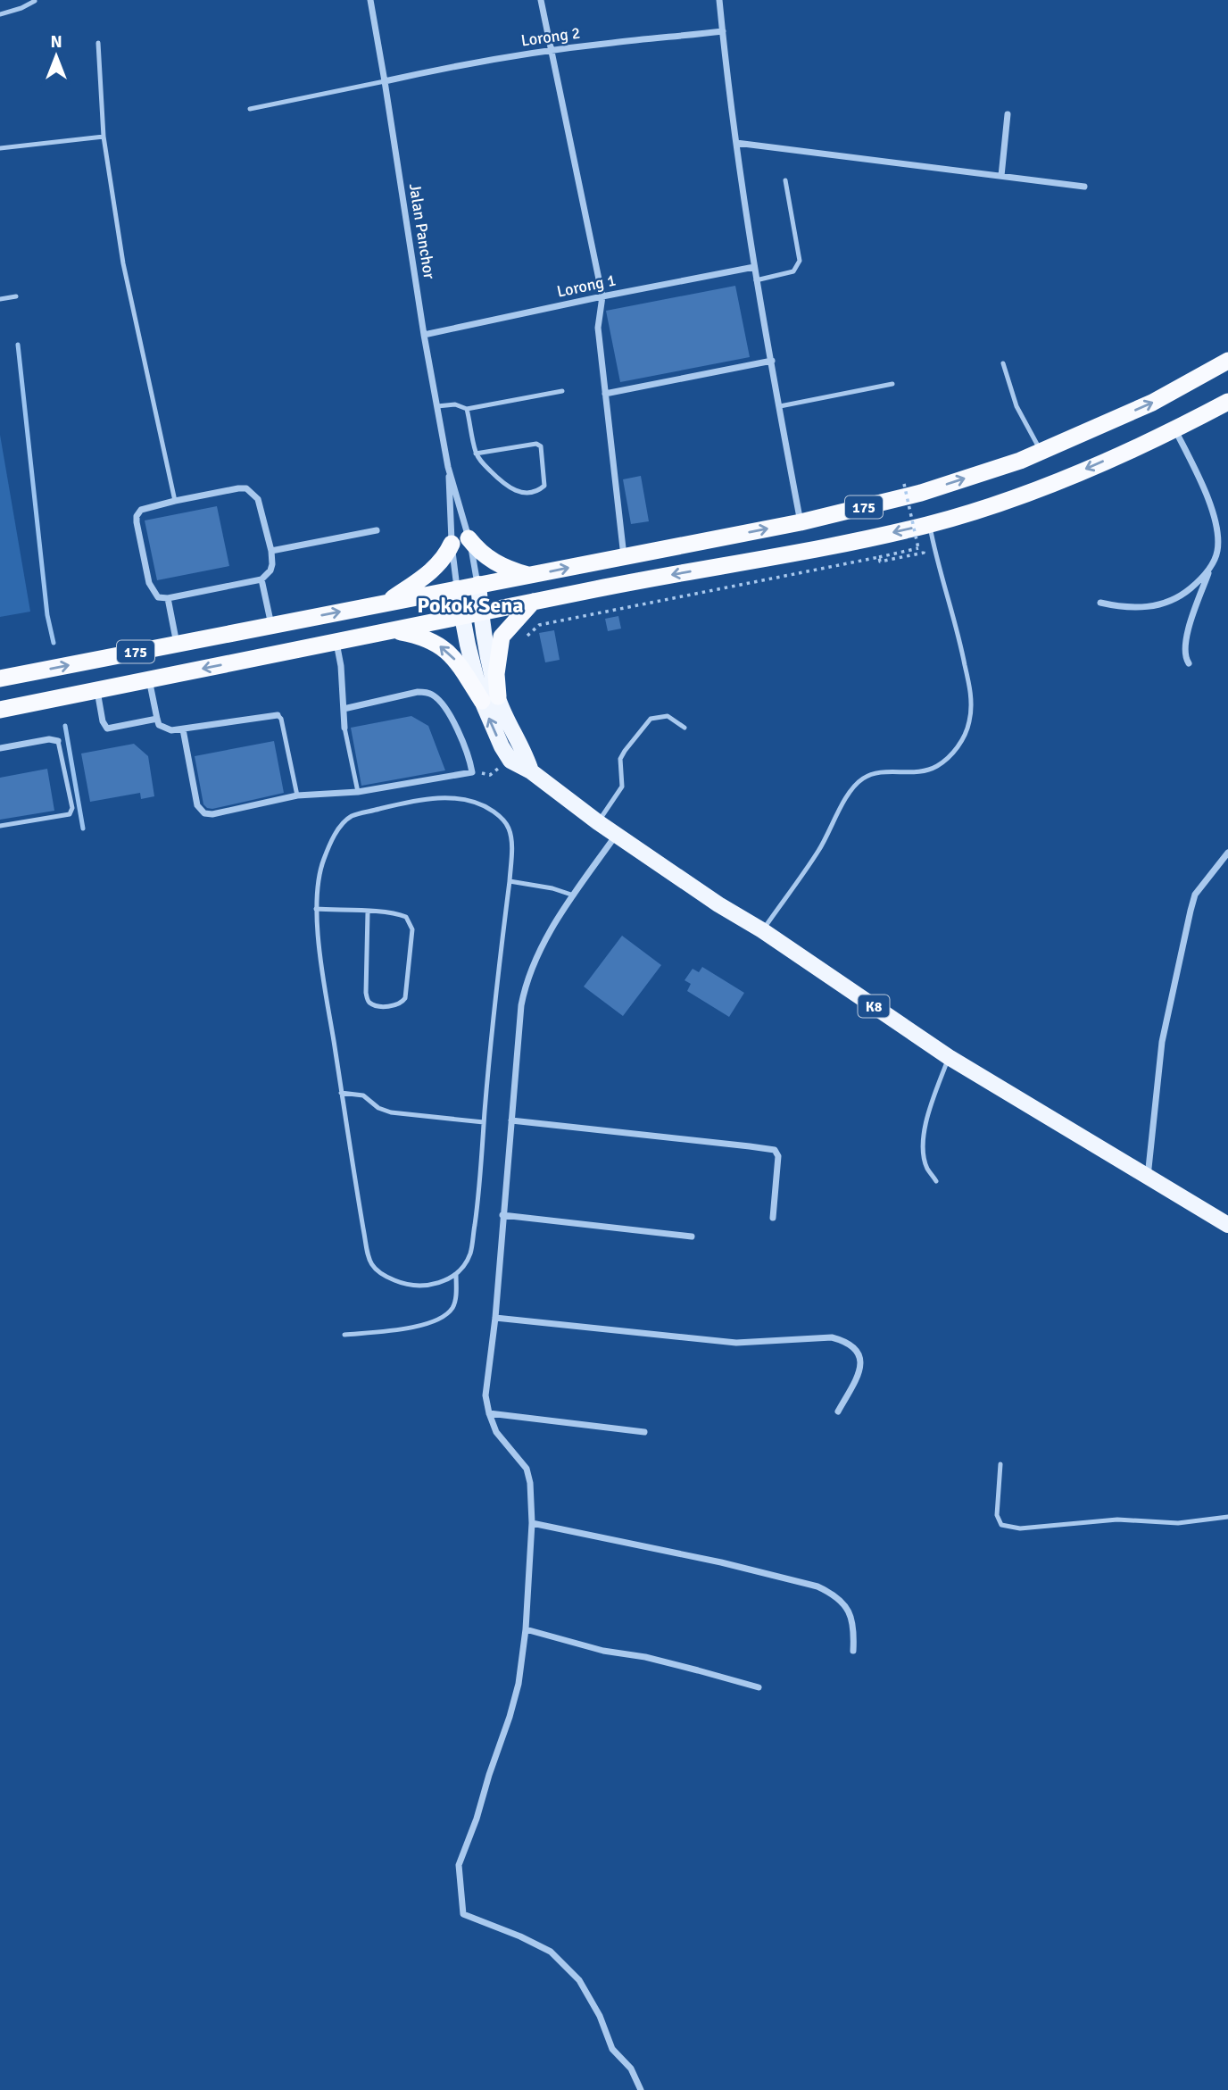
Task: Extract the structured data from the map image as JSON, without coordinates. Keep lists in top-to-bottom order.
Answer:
{
  "streets": {
    "highway": ["175"],
    "main road": ["K8"],
    "street": ["Lorong 2", "Jalan Panchor", "Lorong 1"]
  },
  "crossings": [
    ["Lorong 2", "Jalan Panchor"],
    ["Jalan Panchor", "Lorong 1"]
  ],
  "districts": ["Pokok Sena"],
  "north": "top"
}
